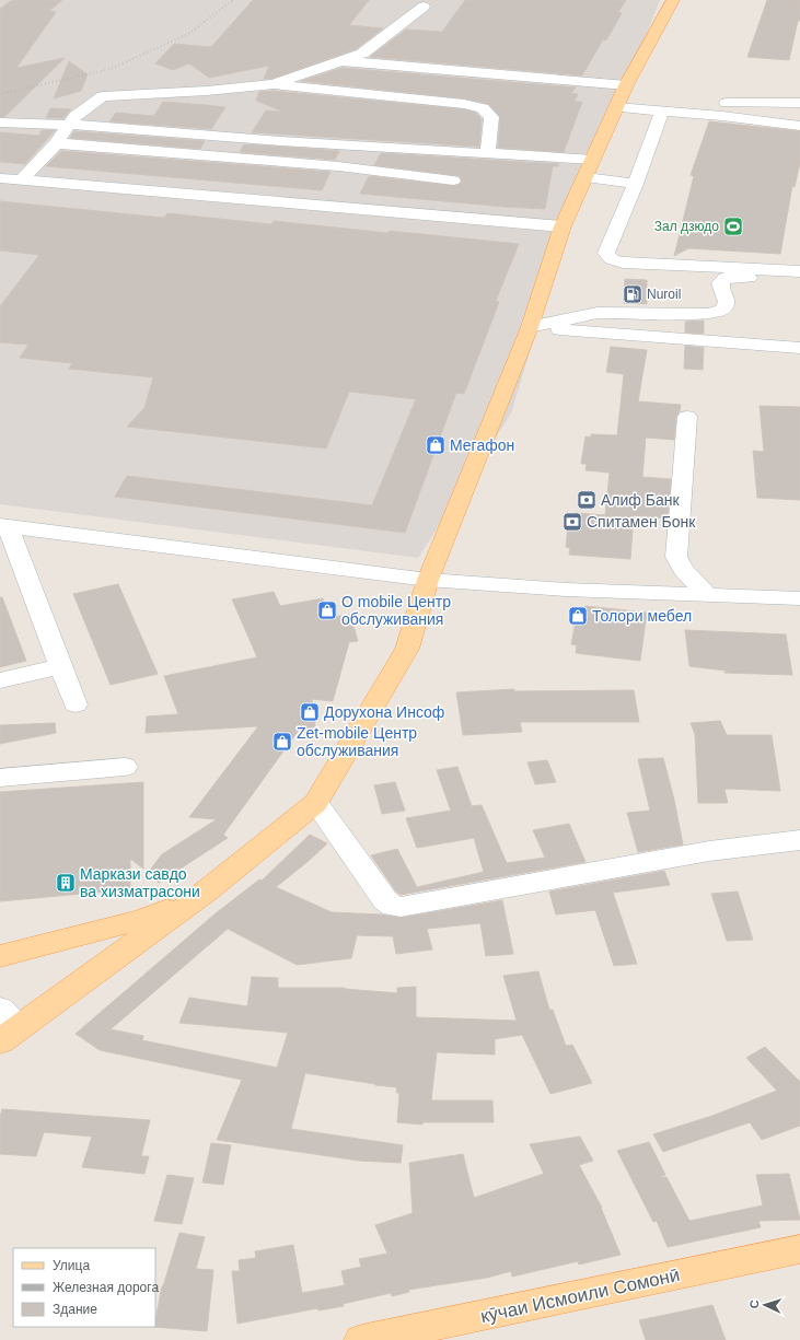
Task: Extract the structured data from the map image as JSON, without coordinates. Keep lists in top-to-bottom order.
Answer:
{
  "streets": {
    "main road": ["кӯчаи Исмоили Сомонӣ"]
  },
  "places": {
    "sports": ["Зал дзюдо"],
    "fuel station": ["Nuroil"],
    "shop": [
      "Мегафон",
      "O mobile Центр обслуживания",
      "Толори мебел",
      "Дорухона Инсоф",
      "Zet-mobile Центр обслуживания"
    ],
    "bank": ["Алиф Банк", "Спитамен Бонк"],
    "building": ["Маркази савдо ва хизматрасони"]
  },
  "legend": ["Улица", "Железная дорога", "Здание"],
  "north": "left"
}
